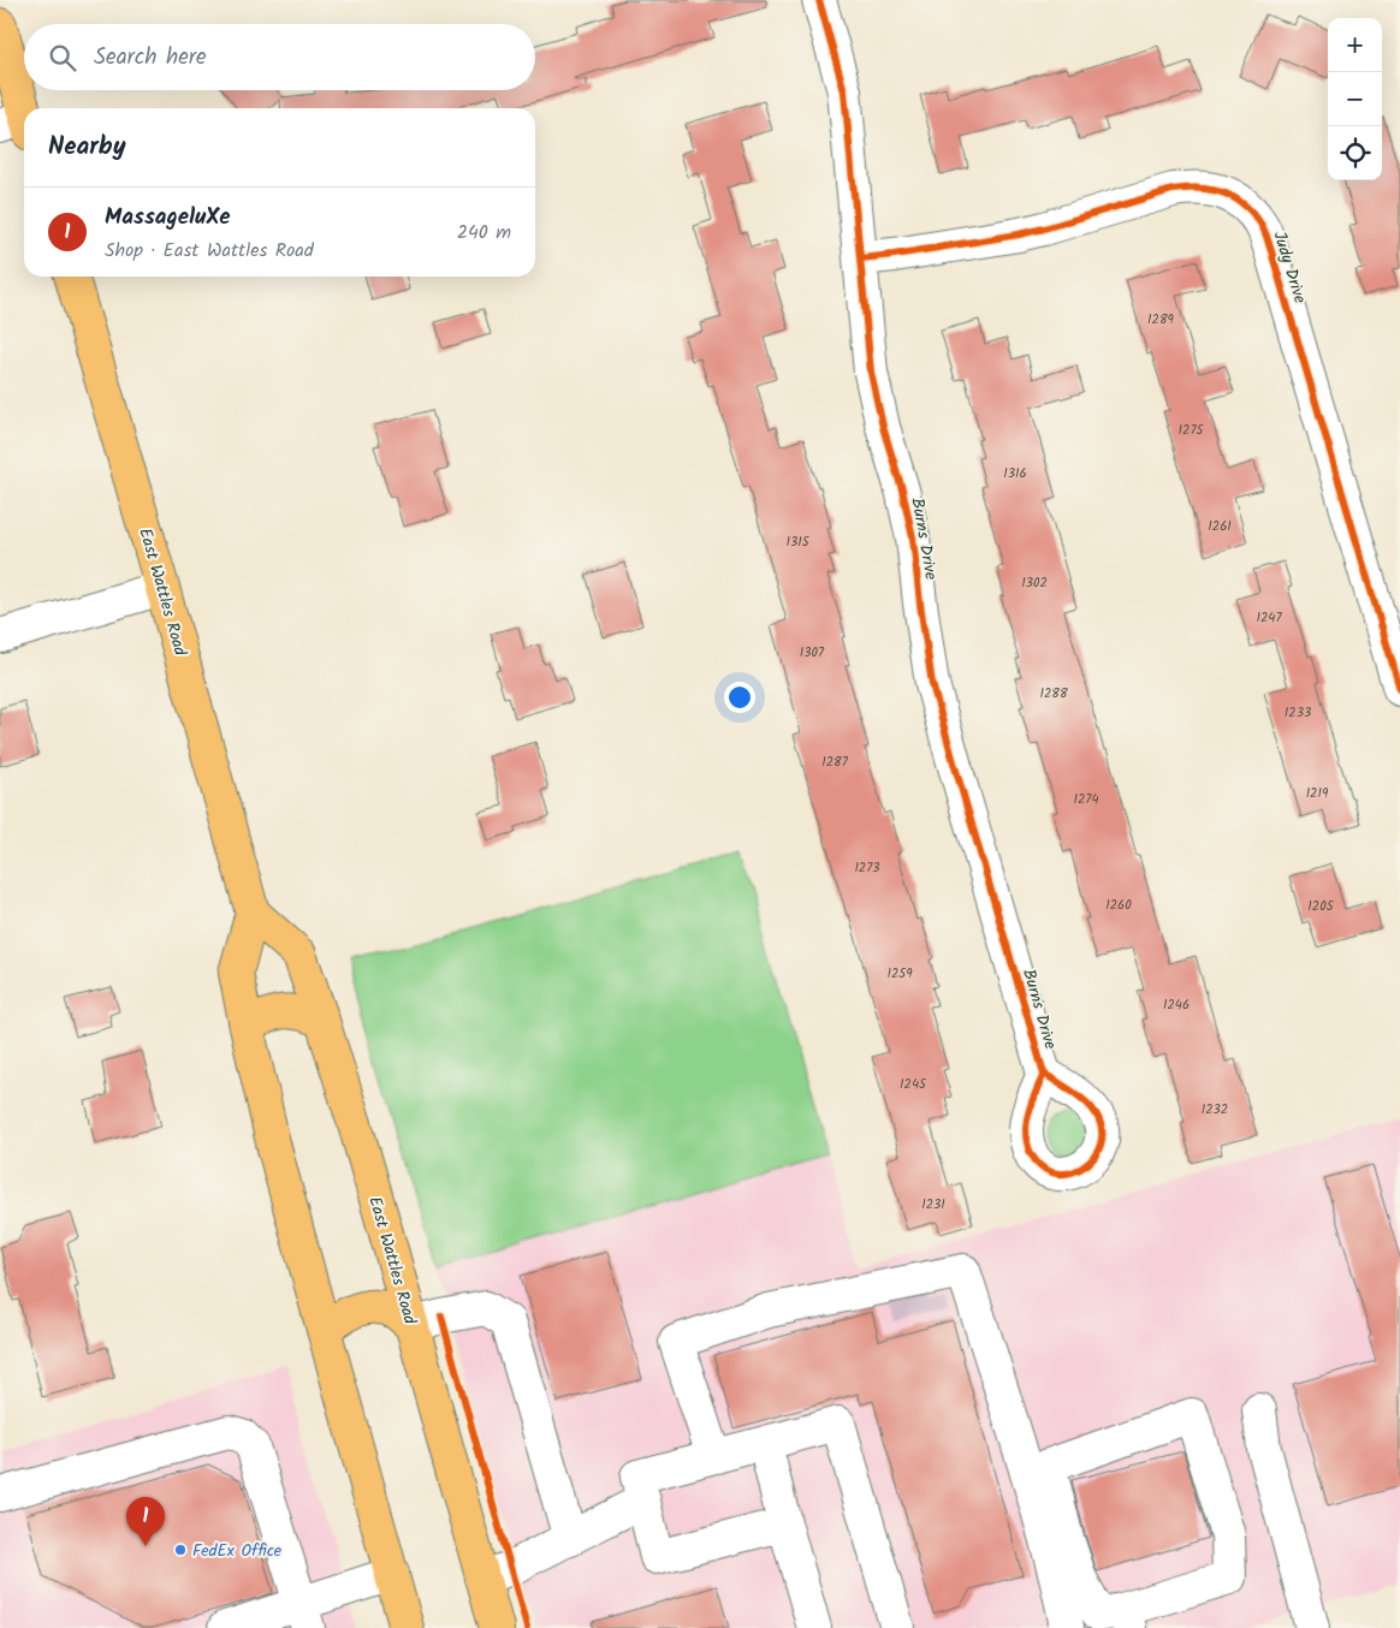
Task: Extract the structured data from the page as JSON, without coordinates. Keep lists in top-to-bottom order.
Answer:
{
  "streets": {
    "main road": ["East Wattles Road"],
    "street": ["Judy Drive", "Burns Drive"]
  },
  "crossings": [
    ["Judy Drive", "Burns Drive"]
  ],
  "places": ["FedEx Office"],
  "house_numbers": [
    "1289",
    "1275",
    "1316",
    "1261",
    "1315",
    "1302",
    "1247",
    "1307",
    "1288",
    "1233",
    "1287",
    "1219",
    "1274",
    "1273",
    "1260",
    "1205",
    "1259",
    "1246",
    "1245",
    "1232",
    "1231"
  ],
  "page": {
    "map_buttons": ["+", "−"],
    "search": "Search here",
    "heading": "Nearby",
    "list": [
      {
        "mark": "1",
        "name": "MassageluXe",
        "note": "Shop · East Wattles Road",
        "value": "240 m"
      }
    ],
    "pins": "1"
  }
}
